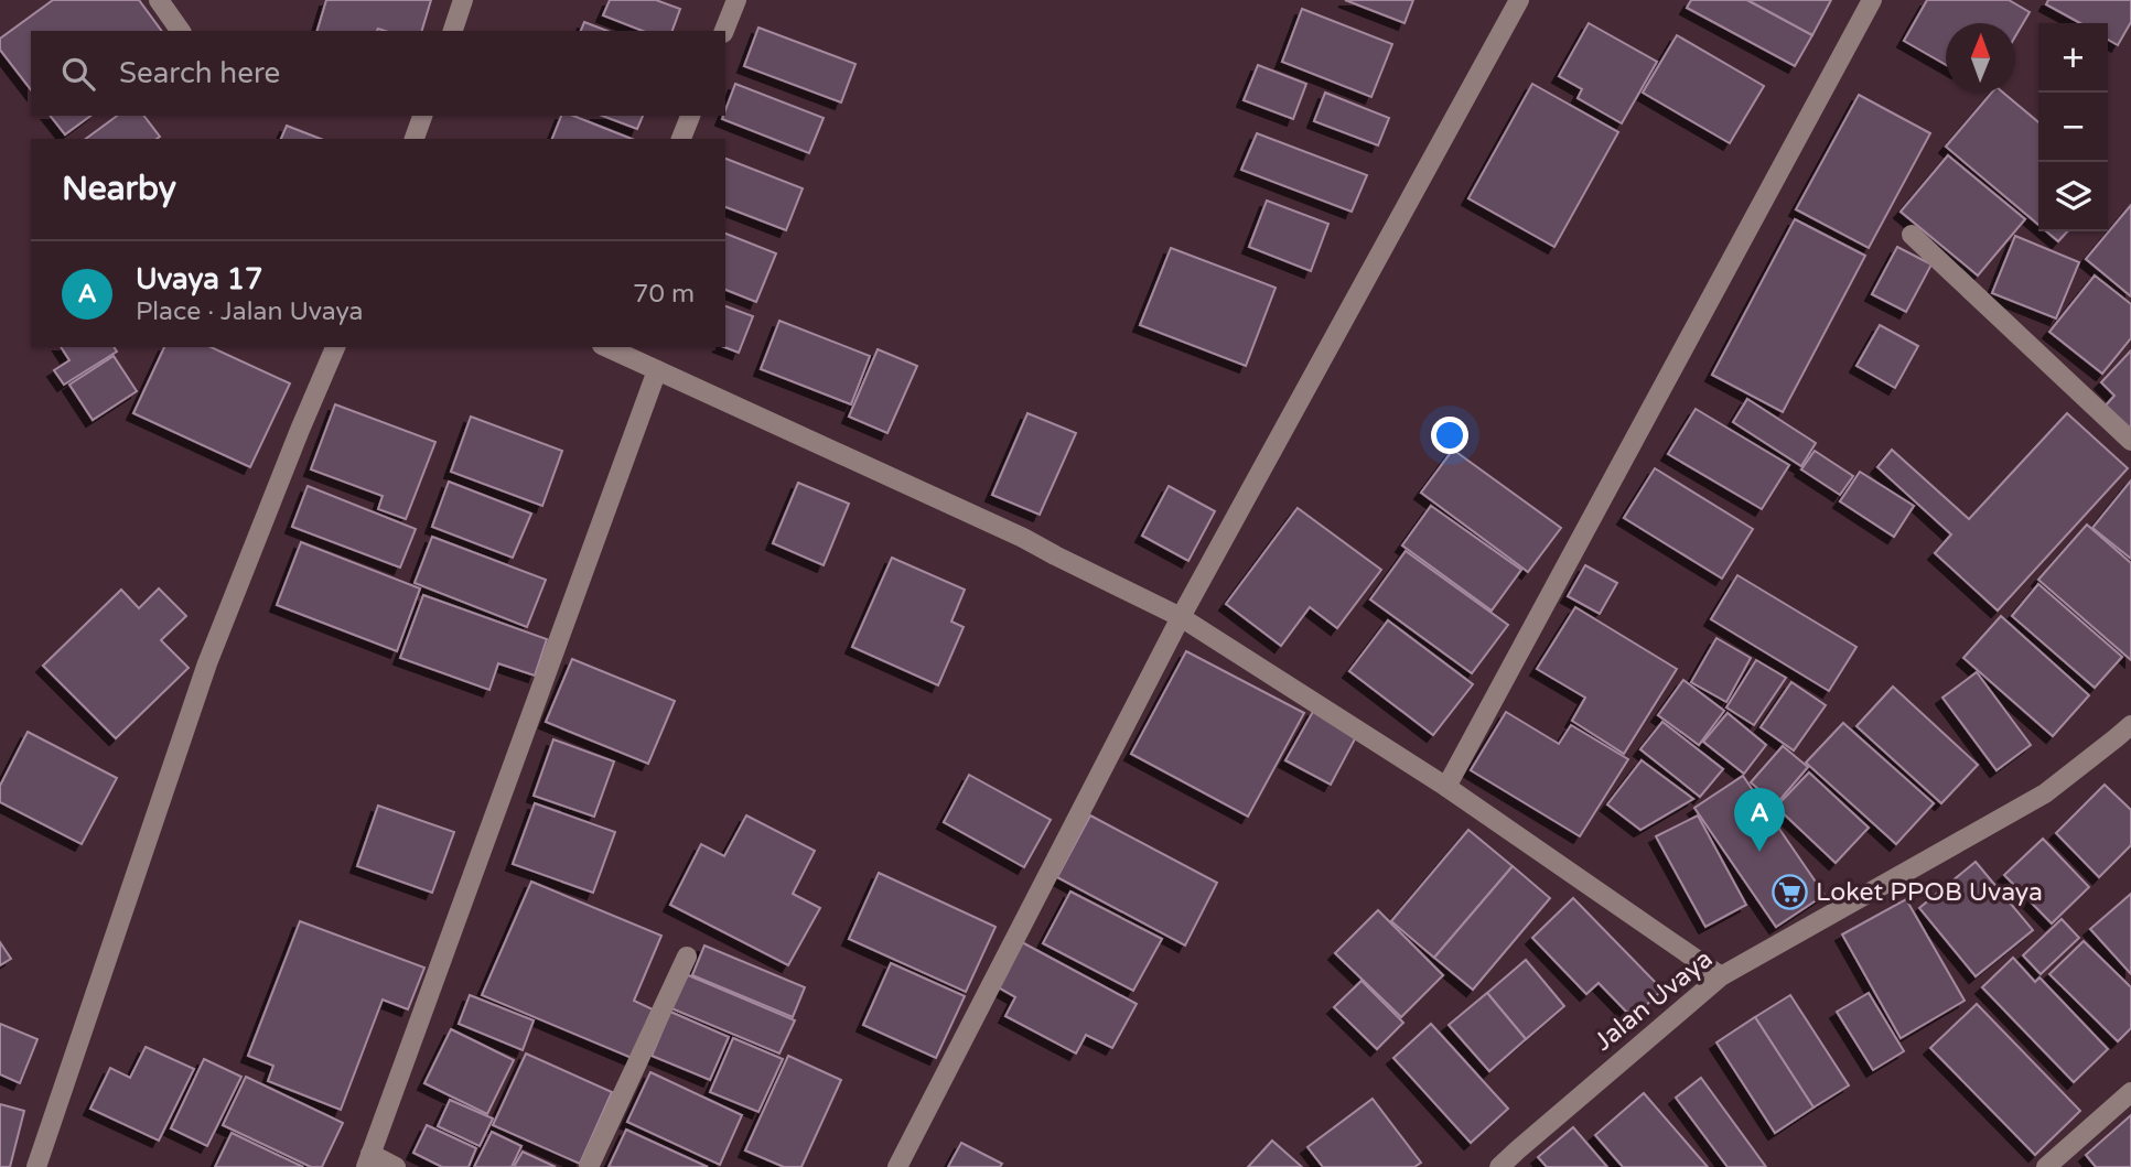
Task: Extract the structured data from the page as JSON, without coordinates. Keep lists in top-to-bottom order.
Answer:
{
  "streets": {
    "street": ["Jalan Uvaya"]
  },
  "places": {
    "supermarket": ["Loket PPOB Uvaya"]
  },
  "north": "top",
  "page": {
    "map_buttons": ["+", "−"],
    "search": "Search here",
    "heading": "Nearby",
    "list": [
      {
        "mark": "A",
        "name": "Uvaya 17",
        "note": "Place · Jalan Uvaya",
        "value": "70 m"
      }
    ],
    "pins": "A"
  }
}
